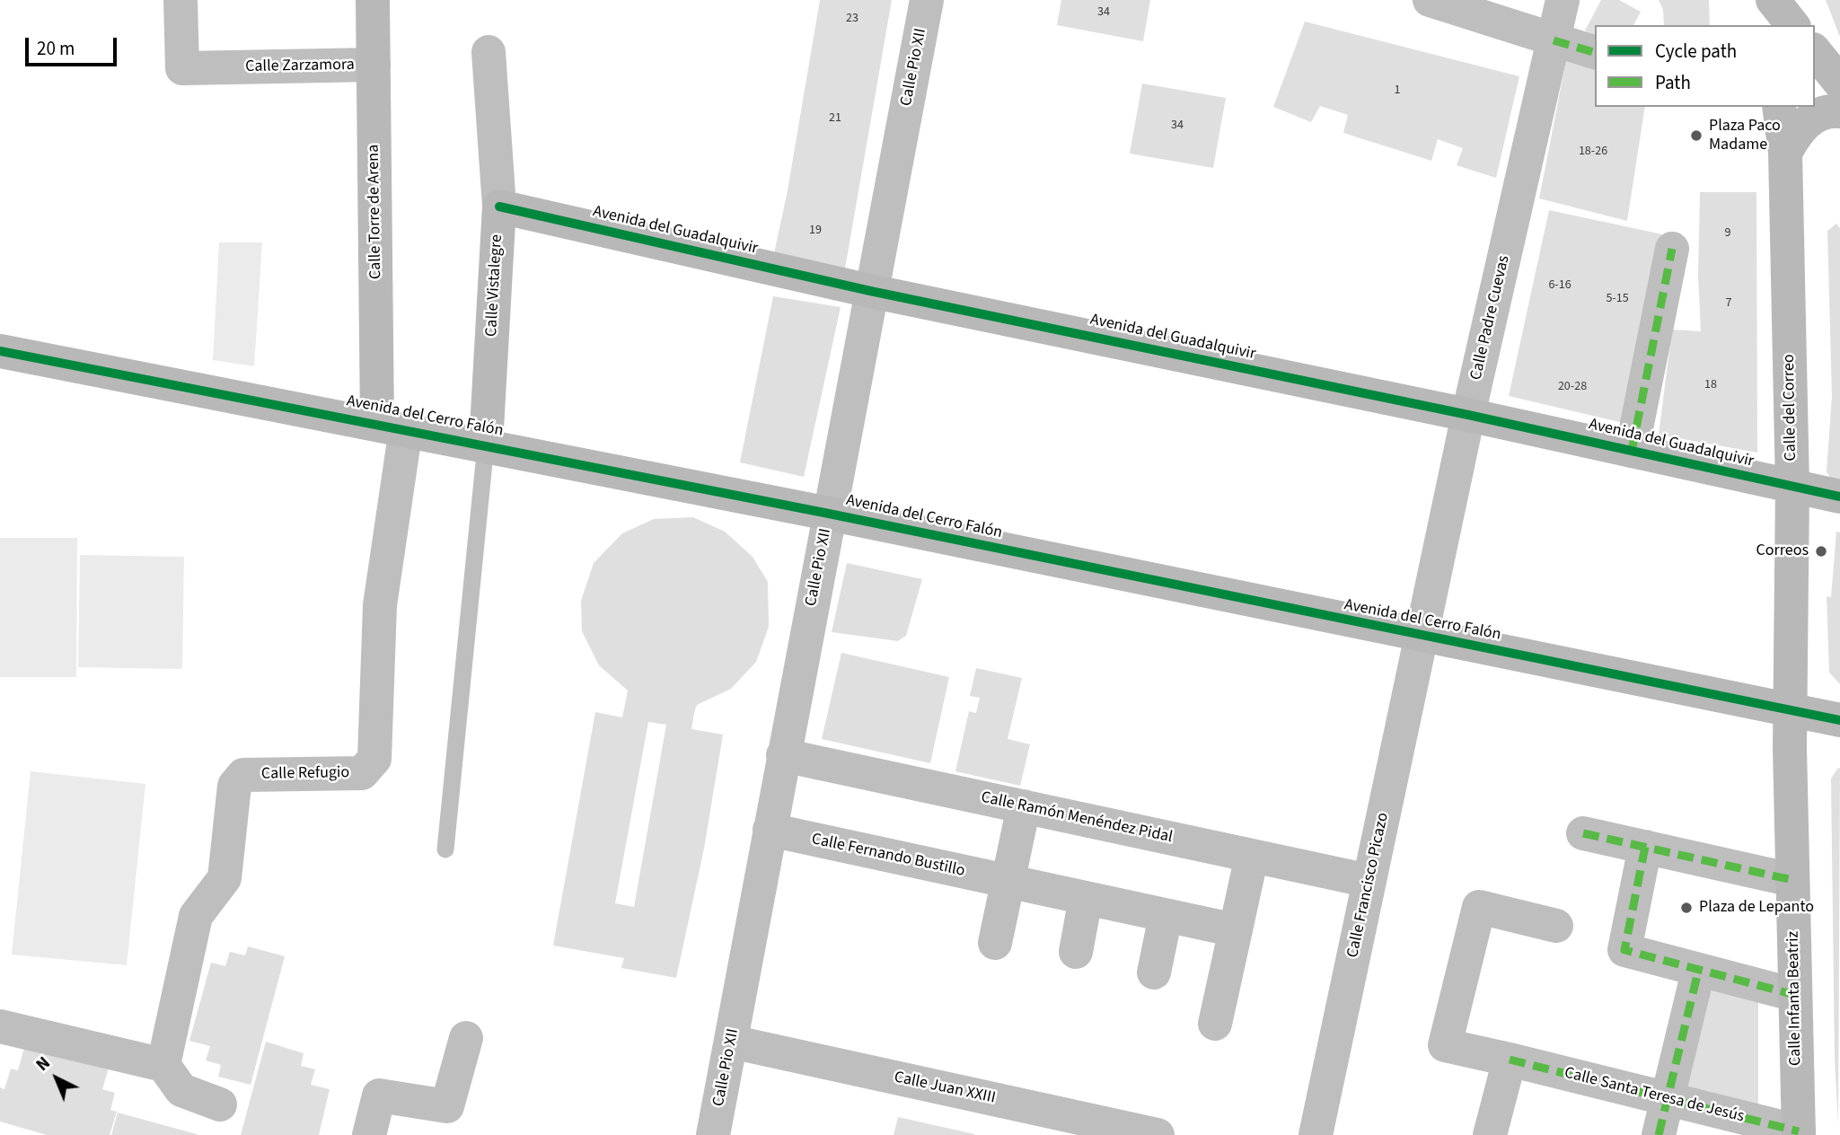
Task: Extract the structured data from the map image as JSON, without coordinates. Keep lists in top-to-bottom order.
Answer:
{
  "streets": {
    "street": [
      "Calle Zarzamora",
      "Calle Pio XII",
      "Calle Torre de Arena",
      "Avenida del Guadalquivir",
      "Calle Vistalegre",
      "Calle Padre Cuevas",
      "Calle del Correo",
      "Avenida del Cerro Falón",
      "Calle Refugio",
      "Calle Ramón Menéndez Pidal",
      "Calle Fernando Bustillo",
      "Calle Francisco Picazo",
      "Calle Infanta Beatriz",
      "Calle Juan XXIII",
      "Calle Santa Teresa de Jesús"
    ]
  },
  "crossings": [
    ["Calle Zarzamora", "Calle Torre de Arena"],
    ["Calle Pio XII", "Avenida del Guadalquivir"],
    ["Calle Pio XII", "Avenida del Cerro Falón"],
    ["Calle Pio XII", "Calle Ramón Menéndez Pidal"],
    ["Calle Pio XII", "Calle Fernando Bustillo"],
    ["Calle Pio XII", "Calle Juan XXIII"],
    ["Calle Torre de Arena", "Avenida del Cerro Falón"],
    ["Calle Torre de Arena", "Calle Refugio"],
    ["Avenida del Guadalquivir", "Calle Vistalegre"],
    ["Avenida del Guadalquivir", "Calle Padre Cuevas"],
    ["Avenida del Guadalquivir", "Calle del Correo"],
    ["Calle Vistalegre", "Avenida del Cerro Falón"],
    ["Calle Padre Cuevas", "Avenida del Cerro Falón"],
    ["Calle Padre Cuevas", "Calle Francisco Picazo"],
    ["Calle del Correo", "Avenida del Cerro Falón"],
    ["Calle del Correo", "Calle Infanta Beatriz"],
    ["Avenida del Cerro Falón", "Calle Refugio"],
    ["Avenida del Cerro Falón", "Calle Francisco Picazo"],
    ["Avenida del Cerro Falón", "Calle Infanta Beatriz"],
    ["Calle Ramón Menéndez Pidal", "Calle Francisco Picazo"],
    ["Calle Infanta Beatriz", "Calle Santa Teresa de Jesús"]
  ],
  "places": ["Plaza Paco Madame", "Correos", "Plaza de Lepanto"],
  "house_numbers": [
    "34",
    "23",
    "1",
    "21",
    "34",
    "18-26",
    "19",
    "9",
    "6-16",
    "5-15",
    "7",
    "18",
    "20-28"
  ],
  "legend": ["Cycle path", "Path"],
  "scale_bar": "20 m",
  "north": "top left"
}
